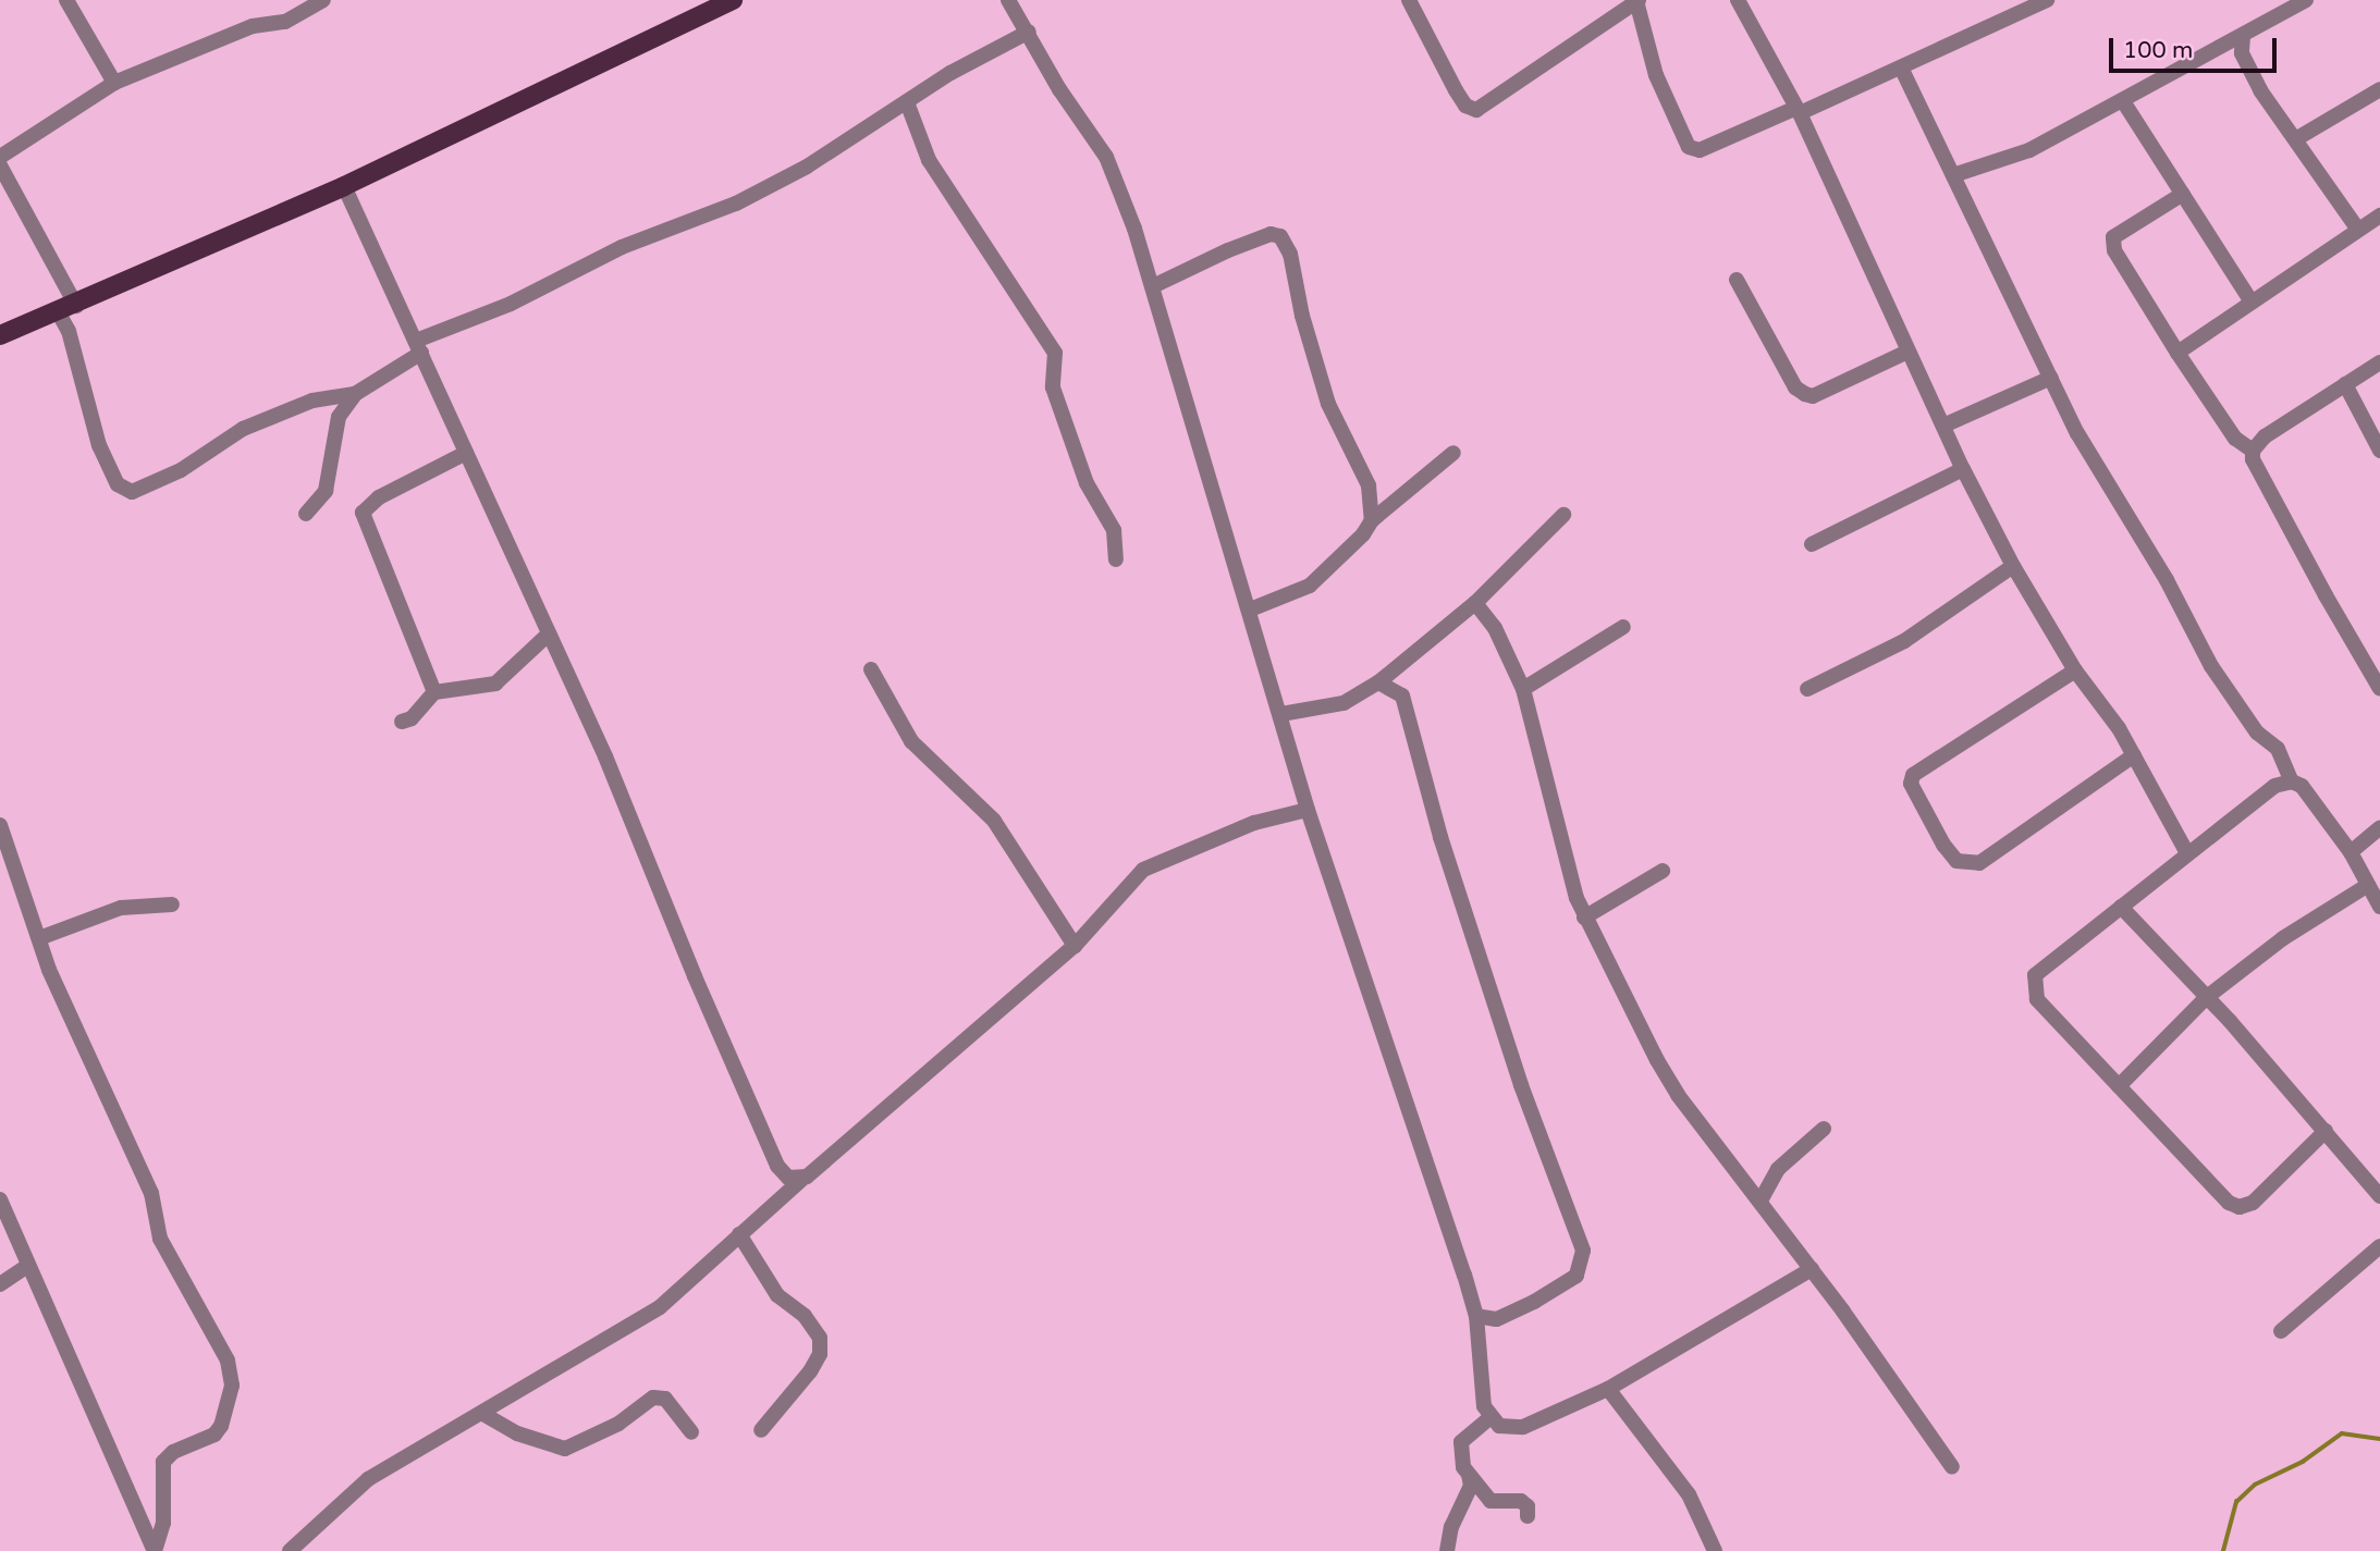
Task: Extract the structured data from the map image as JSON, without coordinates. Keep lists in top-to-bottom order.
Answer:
{
  "scale_bar": "100 m"
}
